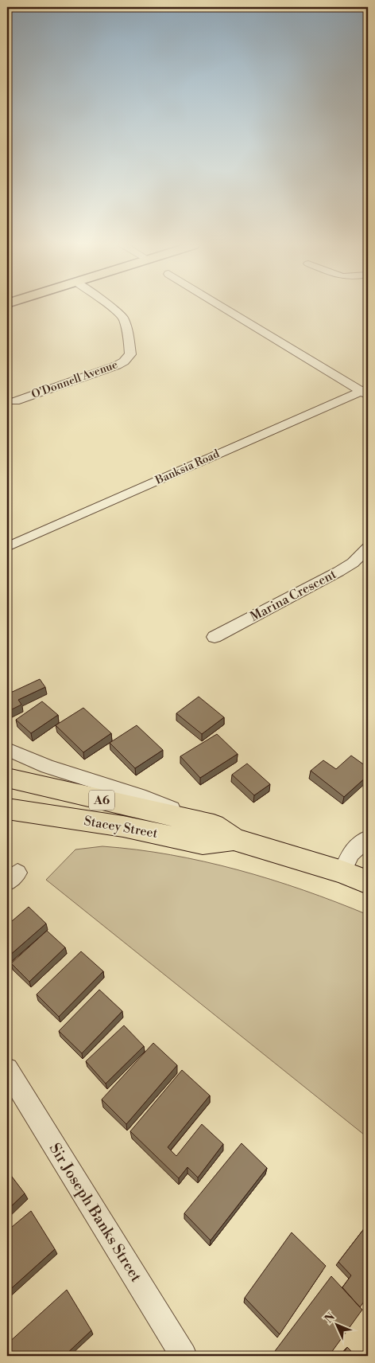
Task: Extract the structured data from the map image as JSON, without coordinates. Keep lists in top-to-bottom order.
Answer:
{
  "streets": {
    "highway": ["A6", "Stacey Street"],
    "street": [
      "O'Donnell Avenue",
      "Banksia Road",
      "Marina Crescent",
      "Sir Joseph Banks Street"
    ]
  },
  "north": "top left"
}
